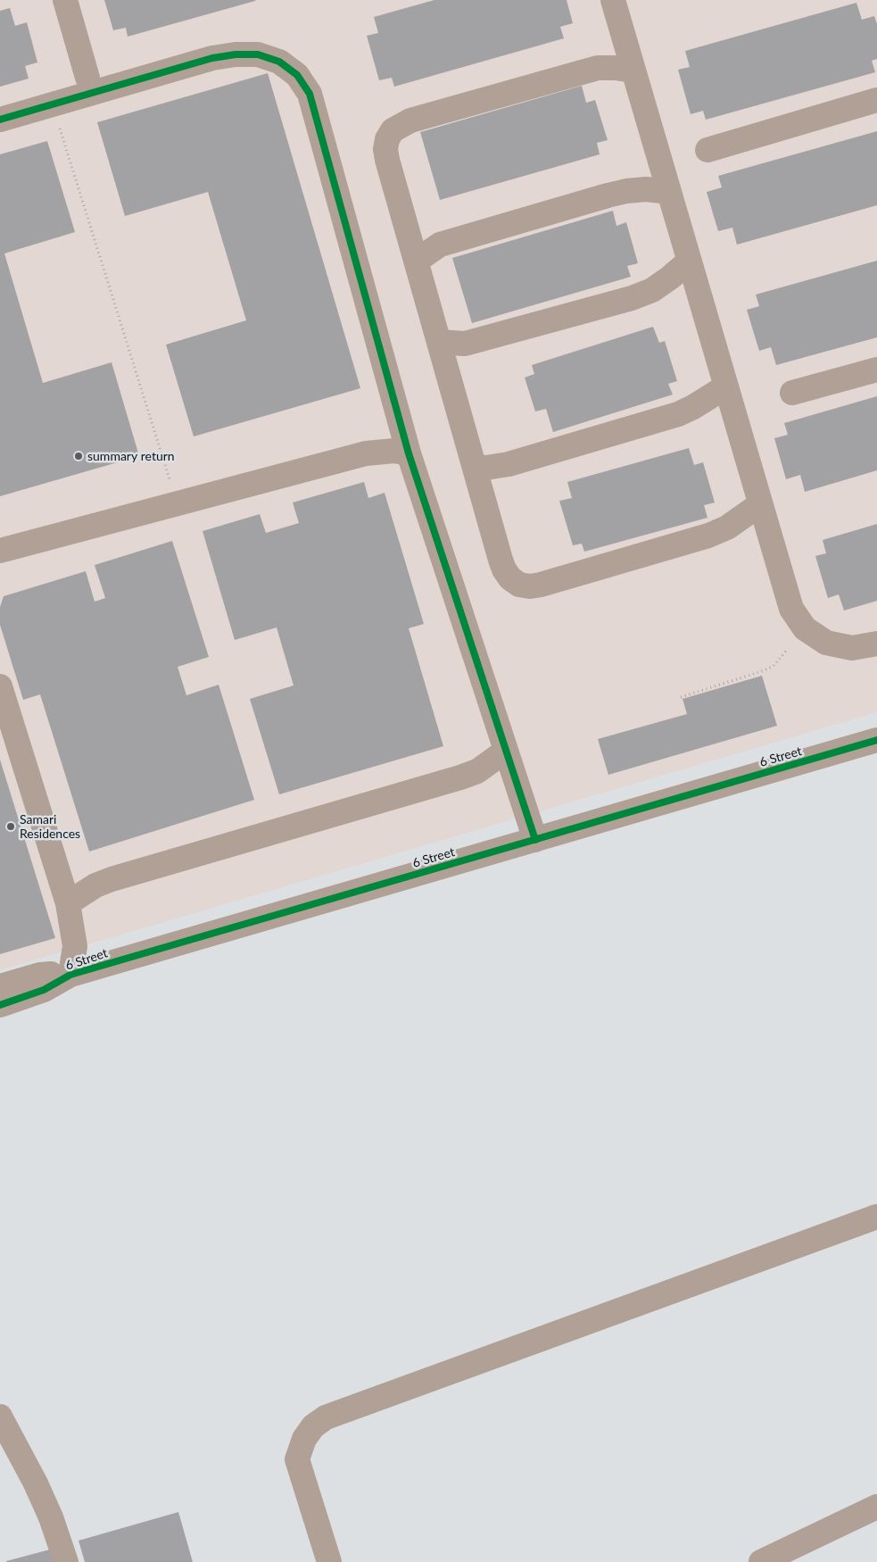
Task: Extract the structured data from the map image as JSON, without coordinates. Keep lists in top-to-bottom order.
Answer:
{
  "streets": {
    "street": ["6 Street"]
  },
  "places": ["summary return", "Samari Residences"]
}
